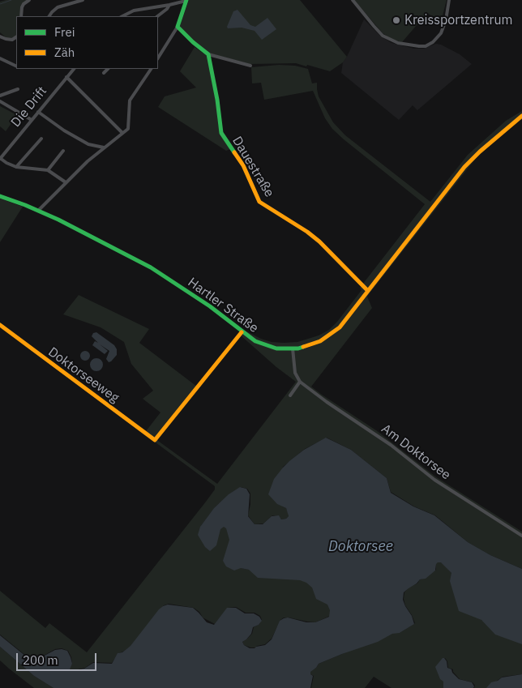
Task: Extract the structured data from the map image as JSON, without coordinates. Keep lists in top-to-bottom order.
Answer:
{
  "streets": {
    "street": [
      "Die Drift",
      "Dauestraße",
      "Hartler Straße",
      "Doktorseeweg",
      "Am Doktorsee"
    ]
  },
  "crossings": [
    ["Dauestraße", "Hartler Straße"],
    ["Hartler Straße", "Doktorseeweg"]
  ],
  "water": ["Doktorsee"],
  "places": ["Kreissportzentrum"],
  "legend": ["Frei", "Zäh"],
  "scale_bar": "200 m"
}
